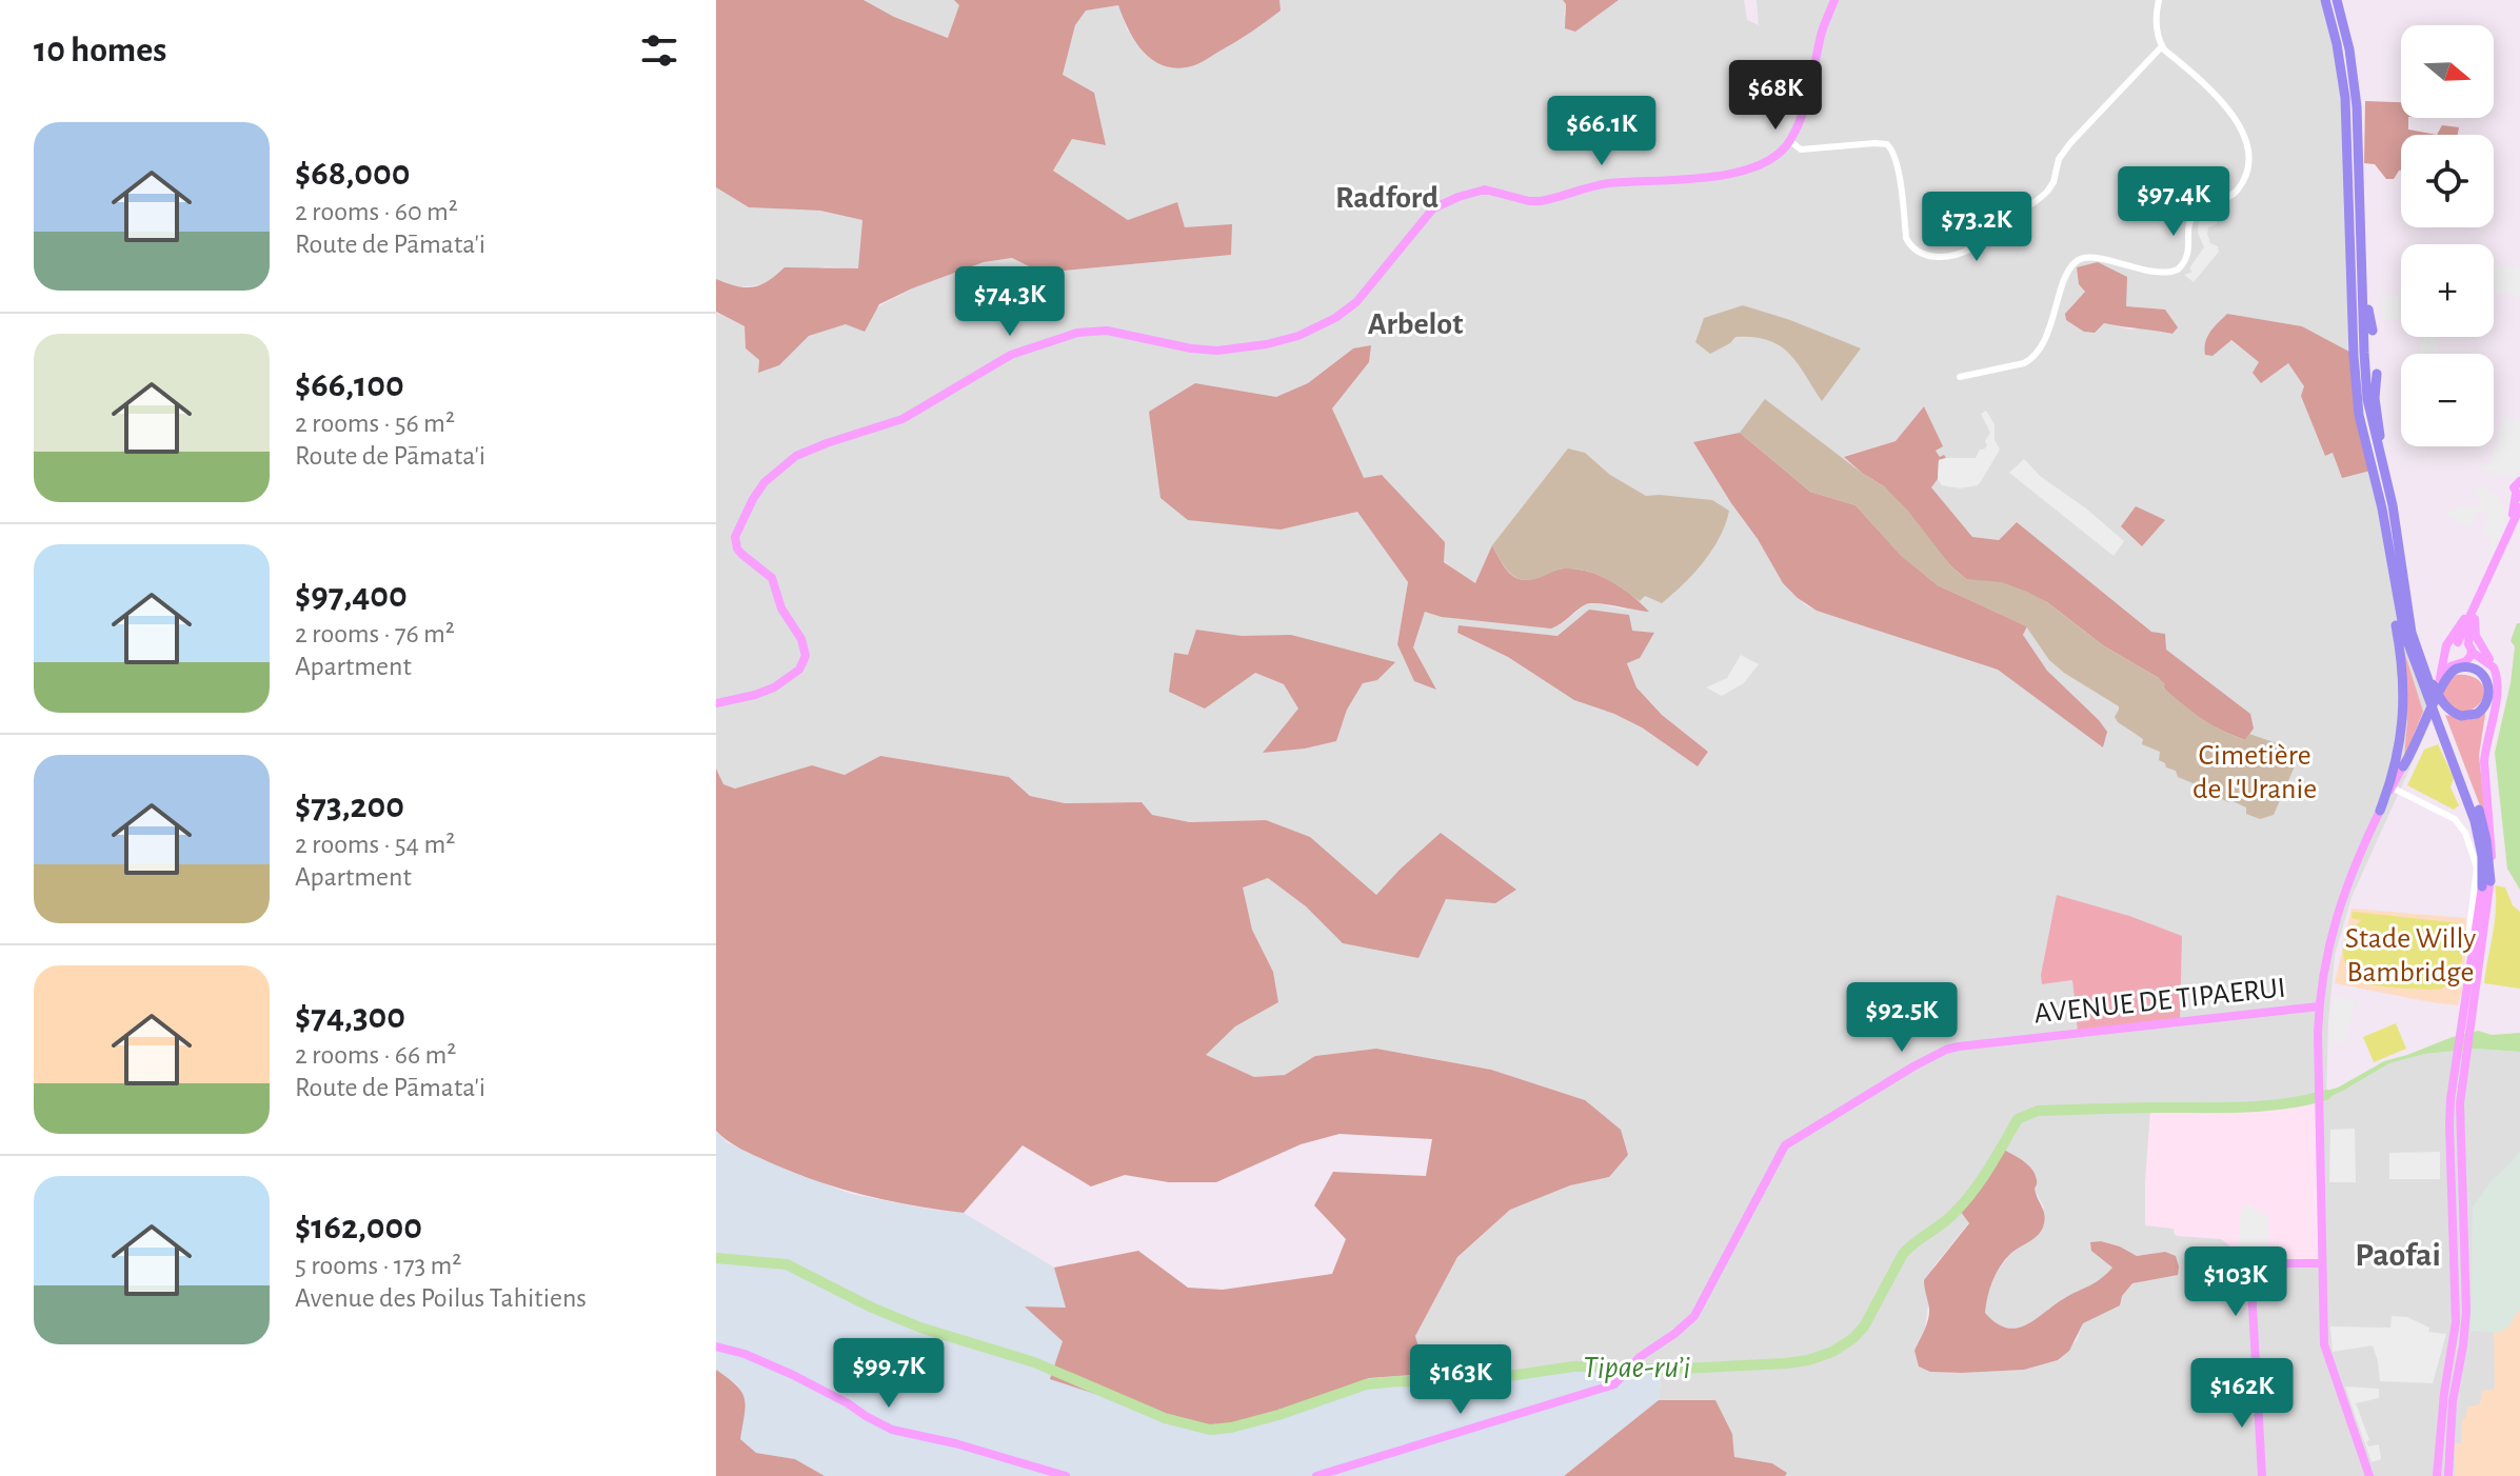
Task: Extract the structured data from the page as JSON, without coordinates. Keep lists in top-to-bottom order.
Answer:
{
  "streets": {
    "main road": ["AVENUE DE TIPAERUI"]
  },
  "districts": ["Radford", "Arbelot", "Paofai"],
  "water": ["Tipae-ru’i"],
  "parks": ["Cimetière de L'Uranie", "Stade Willy Bambridge"],
  "north": "right",
  "page": {
    "heading": "10 homes",
    "map_buttons": ["+", "−"],
    "price": [
      "$68K",
      "$66.1K",
      "$97.4K",
      "$73.2K",
      "$74.3K",
      "$92.5K",
      "$103K",
      "$99.7K",
      "$163K",
      "$162K"
    ],
    "list": [
      {
        "name": "$68,000",
        "note": "2 rooms · 60 m² · Route de Pāmata'i"
      },
      {
        "name": "$66,100",
        "note": "2 rooms · 56 m² · Route de Pāmata'i"
      },
      {
        "name": "$97,400",
        "note": "2 rooms · 76 m² · Apartment"
      },
      {
        "name": "$73,200",
        "note": "2 rooms · 54 m² · Apartment"
      },
      {
        "name": "$74,300",
        "note": "2 rooms · 66 m² · Route de Pāmata'i"
      },
      {
        "name": "$162,000",
        "note": "5 rooms · 173 m² · Avenue des Poilus Tahitiens"
      }
    ]
  }
}
